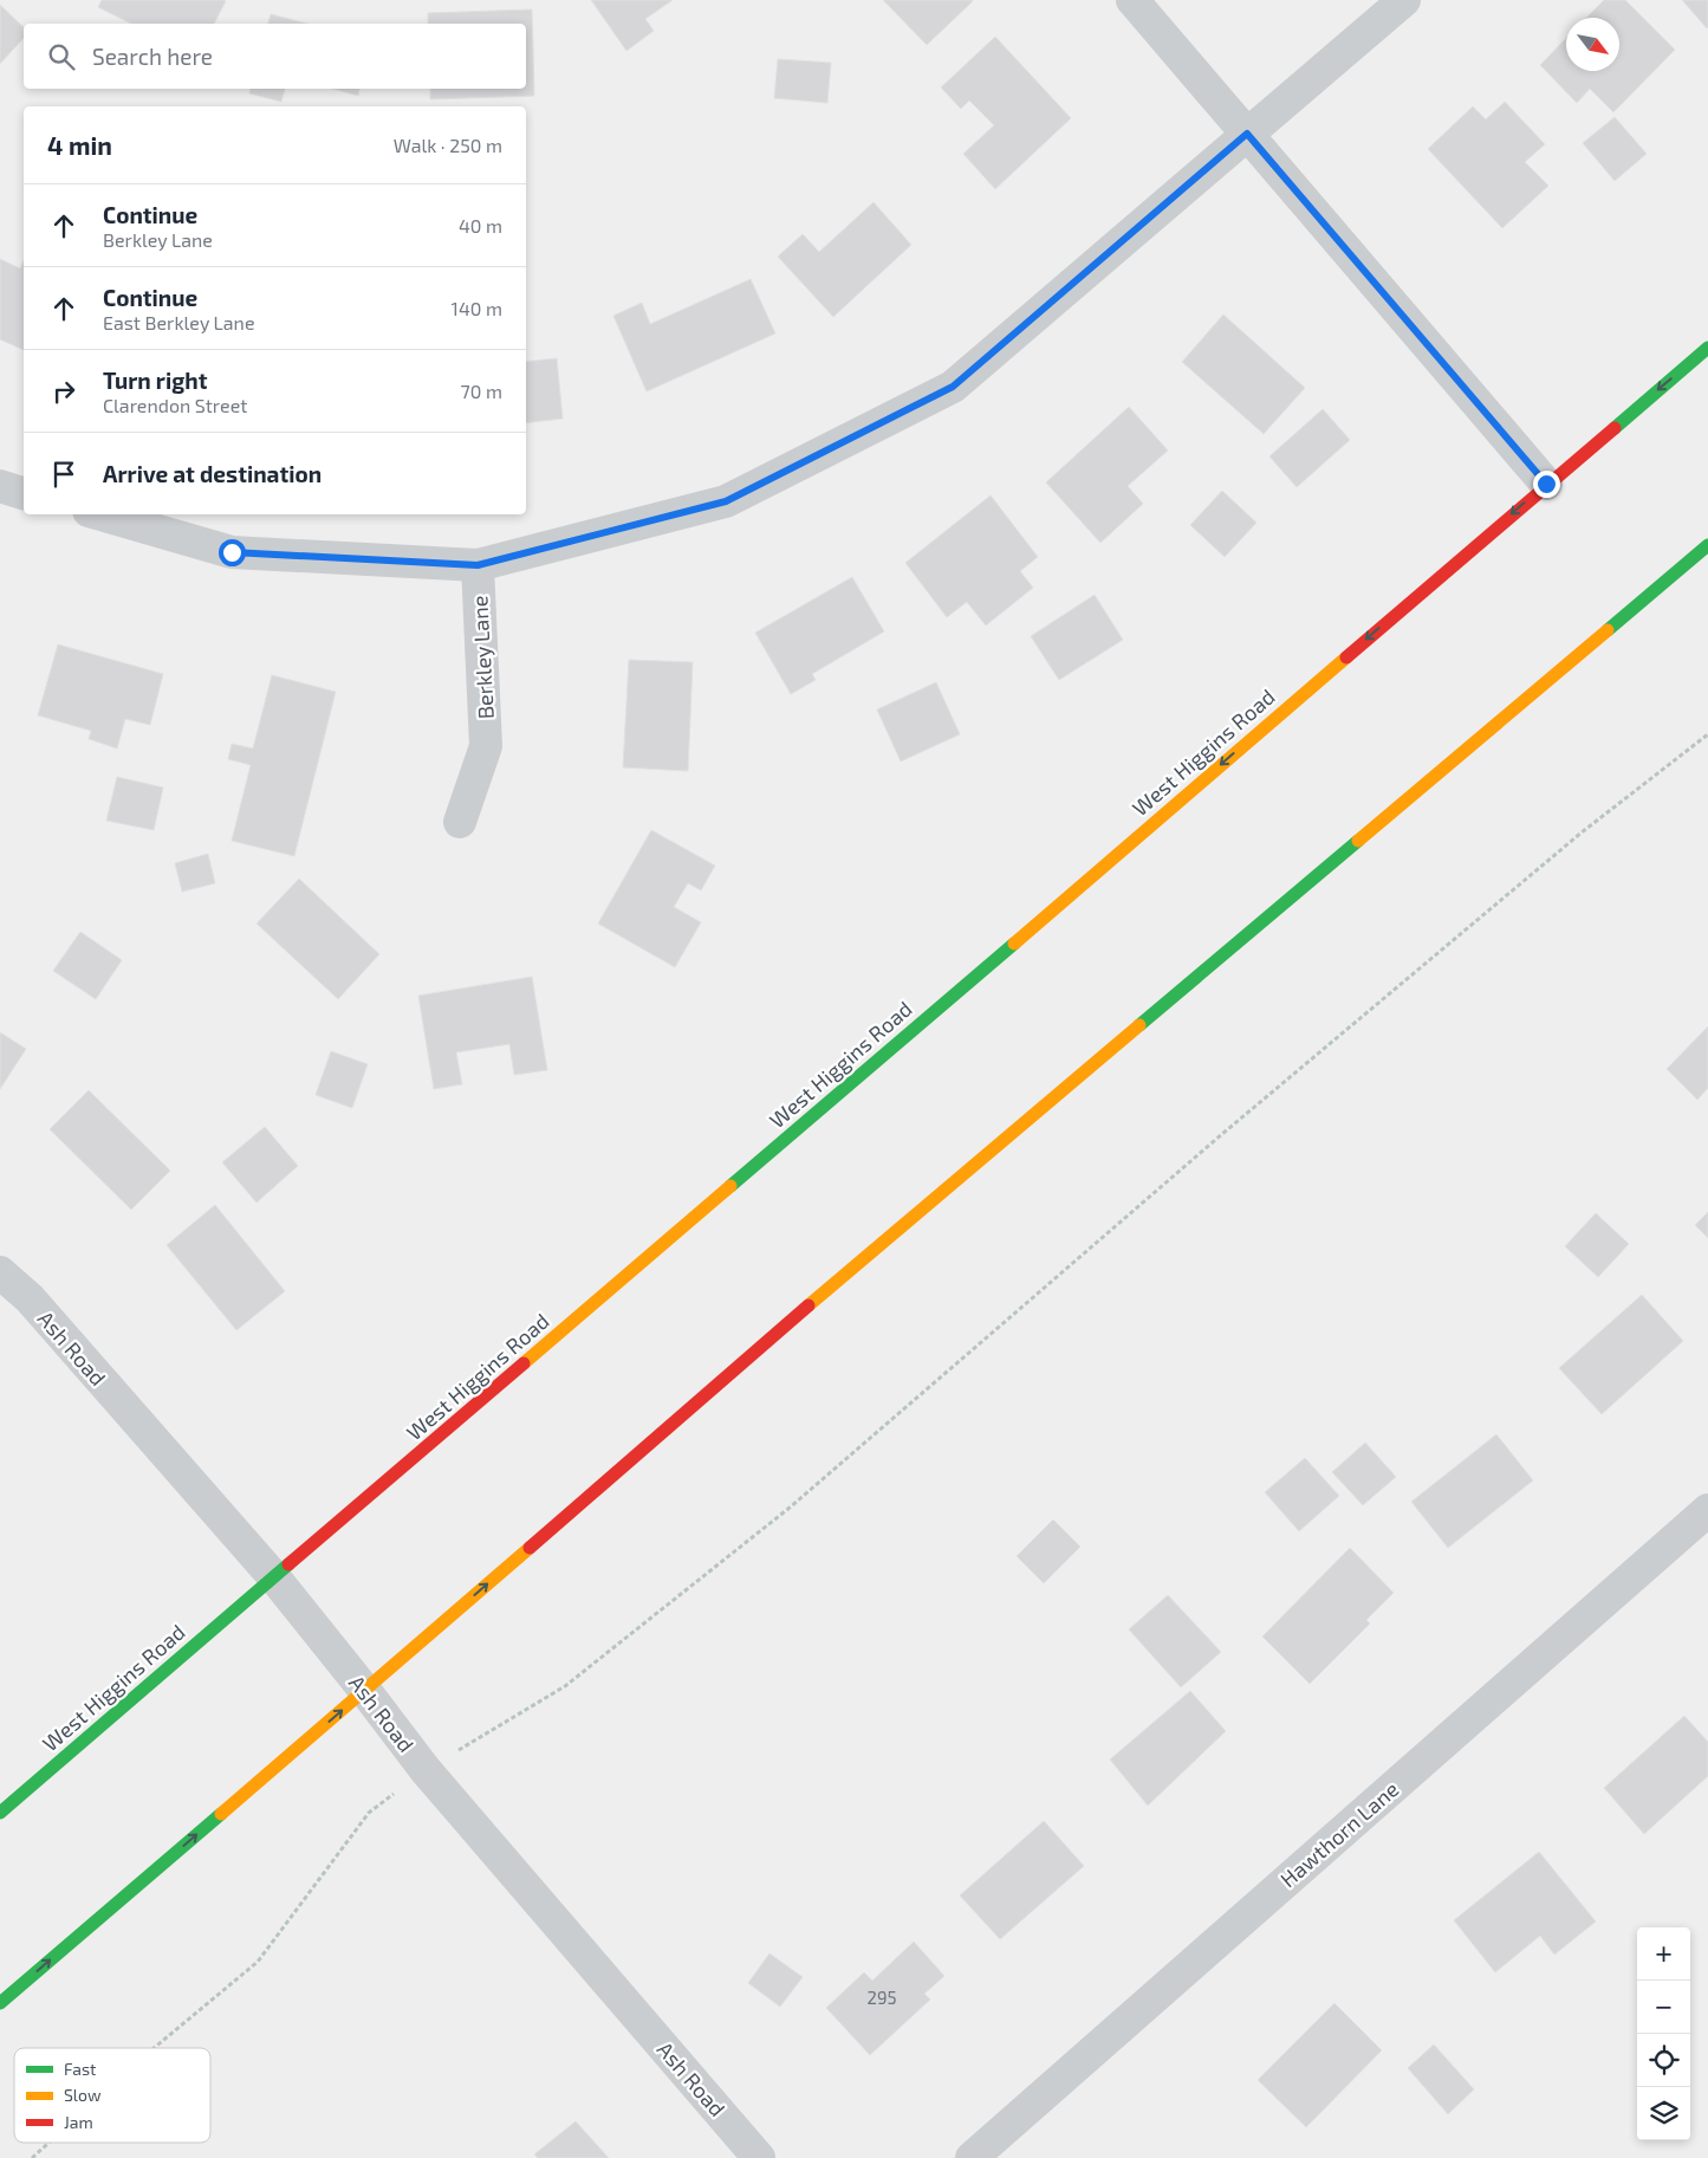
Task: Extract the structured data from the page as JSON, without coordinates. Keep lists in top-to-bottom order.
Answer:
{
  "streets": {
    "main road": ["West Higgins Road"],
    "street": ["Berkley Lane", "Ash Road", "Hawthorn Lane"]
  },
  "crossings": [
    ["West Higgins Road", "Ash Road"]
  ],
  "one_way": ["West Higgins Road"],
  "house_numbers": ["295"],
  "legend": ["Fast", "Slow", "Jam"],
  "north": "bottom right",
  "page": {
    "search": "Search here",
    "heading": ["4 min", "Walk · 250 m"],
    "list": [
      ["Continue", "Berkley Lane", "40 m"],
      ["Continue", "East Berkley Lane", "140 m"],
      ["Turn right", "Clarendon Street", "70 m"],
      "Arrive at destination"
    ],
    "map_buttons": ["+", "−"]
  }
}
